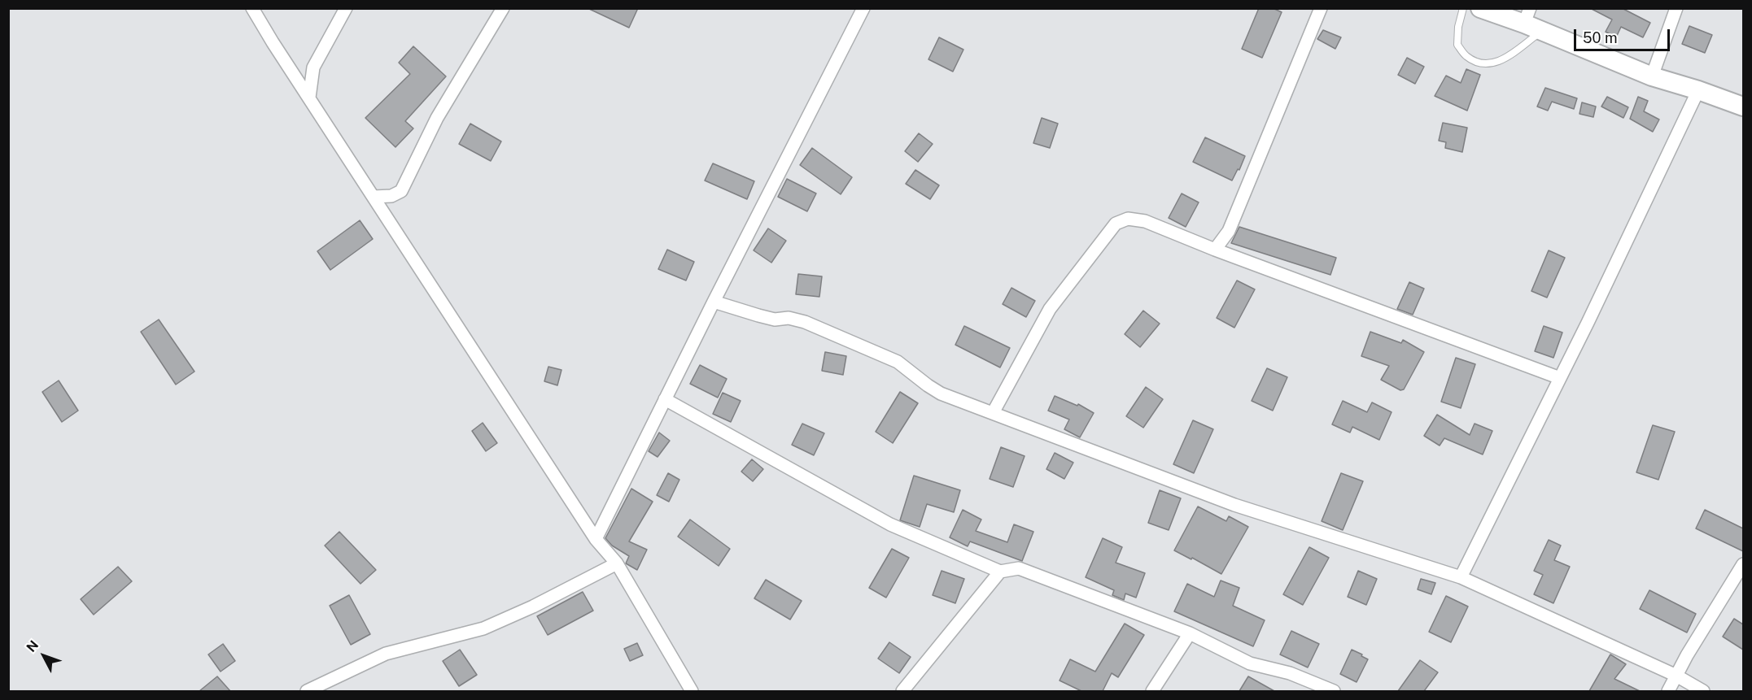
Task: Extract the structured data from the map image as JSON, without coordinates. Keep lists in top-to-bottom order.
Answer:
{
  "scale_bar": "50 m",
  "north": "top left"
}
